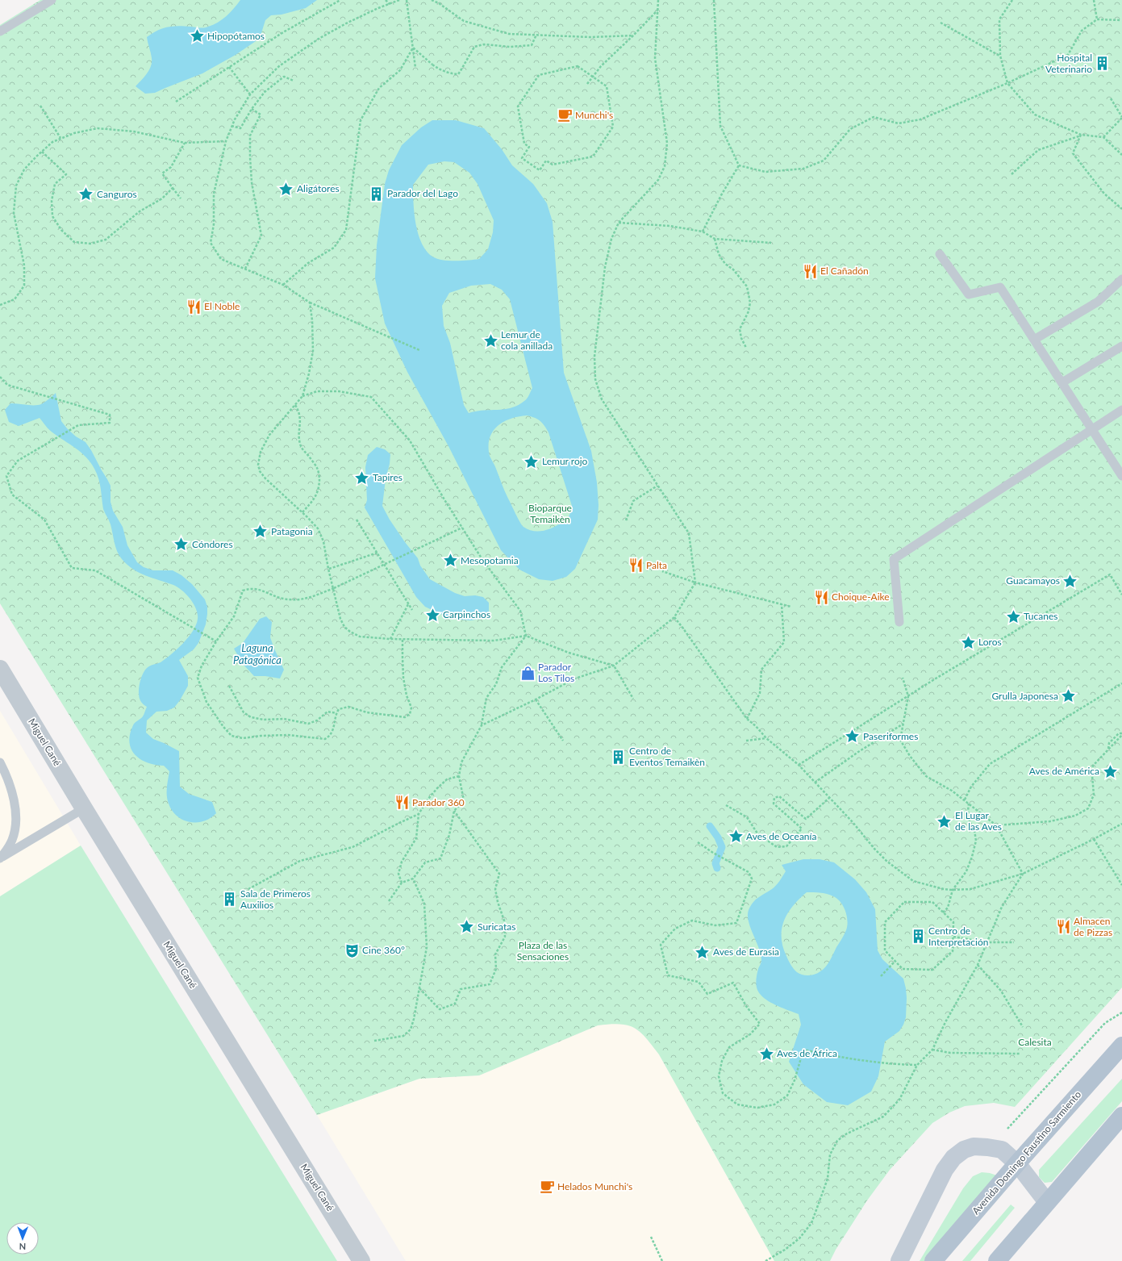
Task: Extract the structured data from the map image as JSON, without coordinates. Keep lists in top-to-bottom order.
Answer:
{
  "streets": {
    "main road": ["Avenida Domingo Faustino Sarmiento"],
    "street": ["Miguel Cané"]
  },
  "water": ["Laguna Patagónica"],
  "parks": ["Bioparque Temaikèn", "Plaza de las Sensaciones", "Calesita"],
  "places": {
    "place": [
      "Hipopótamos",
      "Aligátores",
      "Canguros",
      "Lemur de cola anillada",
      "Lemur rojo",
      "Tapires",
      "Patagonia",
      "Cóndores",
      "Mesopotamia",
      "Guacamayos",
      "Carpinchos",
      "Tucanes",
      "Loros",
      "Grulla Japonesa",
      "Paseriformes",
      "Aves de América",
      "El Lugar de las Aves",
      "Aves de Oceanía",
      "Suricatas",
      "Aves de Eurasia",
      "Aves de África"
    ],
    "building": [
      "Hospital Veterinario",
      "Parador del Lago",
      "Centro de Eventos Temaikèn",
      "Sala de Primeros Auxilios",
      "Centro de Interpretación"
    ],
    "cafe": ["Munchi's", "Helados Munchi's"],
    "restaurant": [
      "El Cañadón",
      "El Noble",
      "Palta",
      "Choique-Aike",
      "Parador 360",
      "Almacen de Pizzas"
    ],
    "shop": ["Parador Los Tilos"],
    "theatre": ["Cine 360°"]
  },
  "north": "bottom"
}
